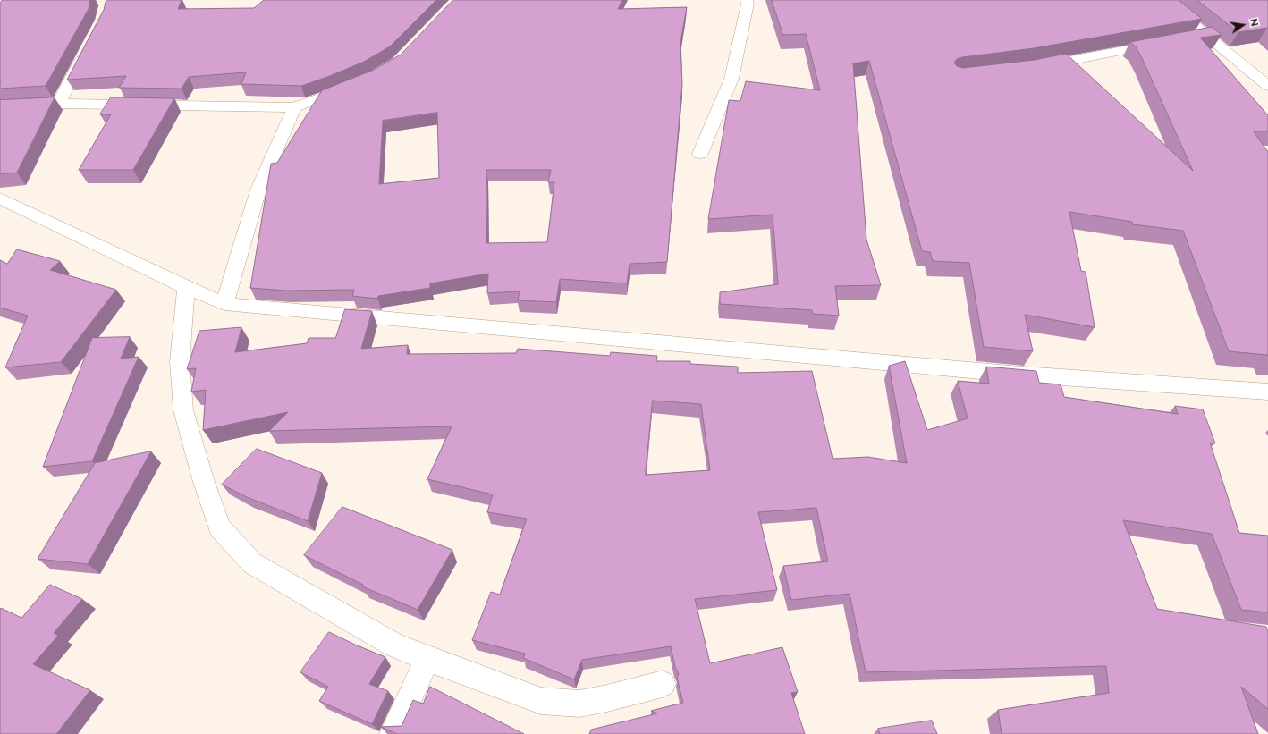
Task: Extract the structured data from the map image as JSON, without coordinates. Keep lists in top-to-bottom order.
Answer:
{
  "north": "right"
}
